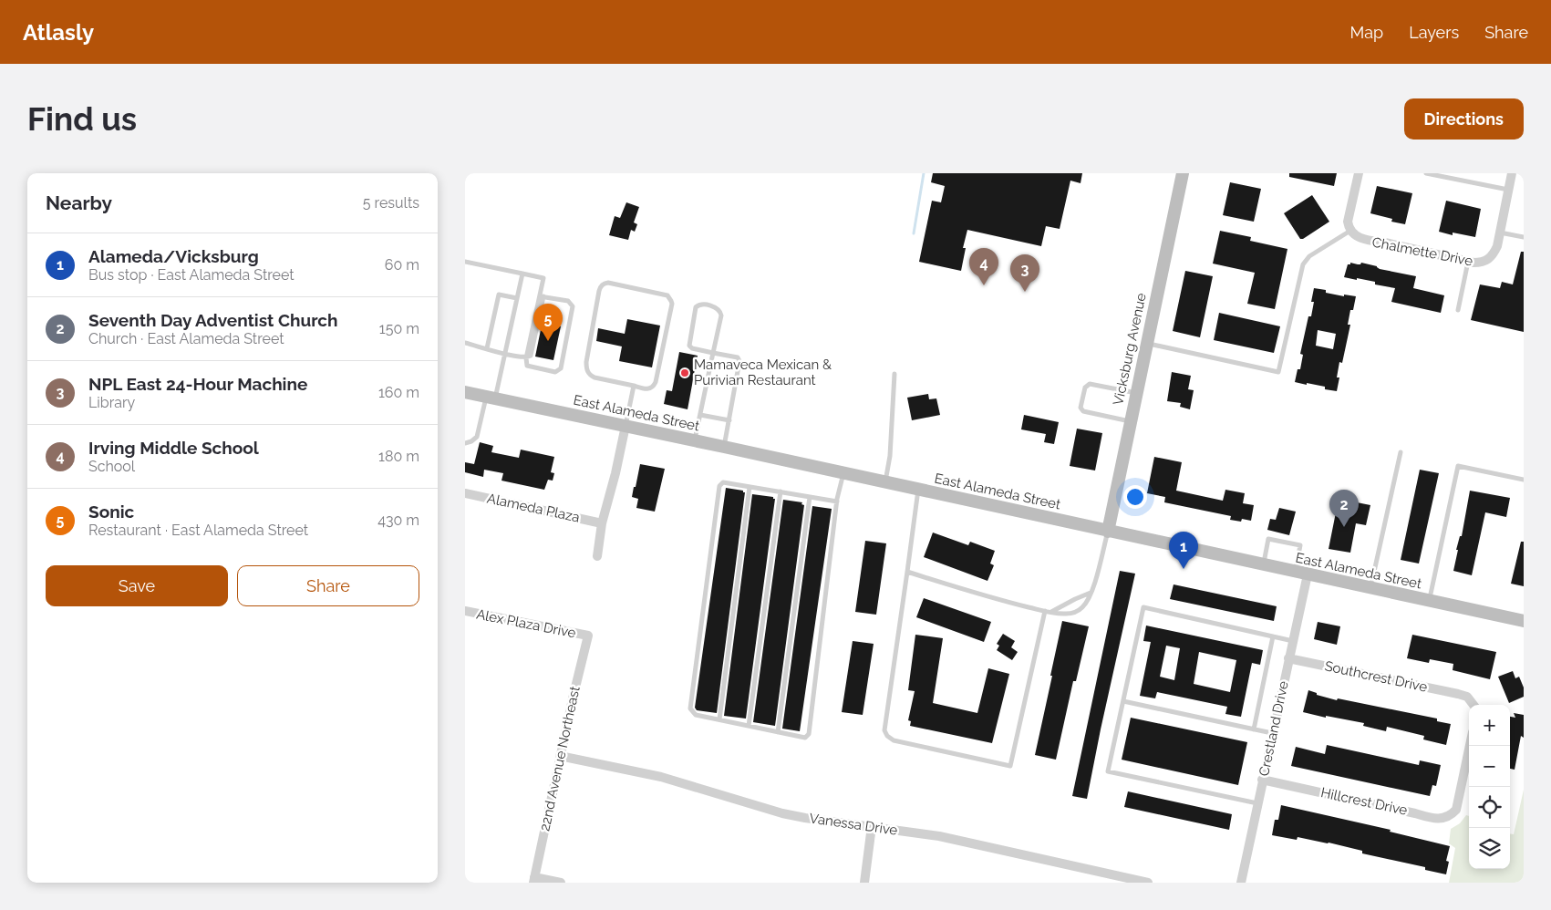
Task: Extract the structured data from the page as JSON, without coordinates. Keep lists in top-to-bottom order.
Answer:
{
  "streets": {
    "street": [
      "Chalmette Drive",
      "Vicksburg Avenue",
      "East Alameda Street",
      "Alameda Plaza",
      "Alex Plaza Drive",
      "Southcrest Drive",
      "Crestland Drive",
      "22nd Avenue Northeast",
      "Hillcrest Drive",
      "Vanessa Drive"
    ]
  },
  "crossings": [
    ["Vicksburg Avenue", "East Alameda Street"],
    ["East Alameda Street", "Crestland Drive"],
    ["Alex Plaza Drive", "22nd Avenue Northeast"],
    ["Southcrest Drive", "Crestland Drive"],
    ["Crestland Drive", "Hillcrest Drive"],
    ["22nd Avenue Northeast", "Vanessa Drive"]
  ],
  "places": ["Mamaveca Mexican & Purivian Restaurant"],
  "page": {
    "header": "Atlasly",
    "nav": ["Map", "Layers", "Share"],
    "buttons": [
      "Directions",
      ["Save", "Share"]
    ],
    "title": "Find us",
    "heading": ["Nearby", "5 results"],
    "list": [
      {
        "mark": "1",
        "name": "Alameda/Vicksburg",
        "note": "Bus stop · East Alameda Street",
        "value": "60 m"
      },
      {
        "mark": "2",
        "name": "Seventh Day Adventist Church",
        "note": "Church · East Alameda Street",
        "value": "150 m"
      },
      {
        "mark": "3",
        "name": "NPL East 24-Hour Machine",
        "note": "Library",
        "value": "160 m"
      },
      {
        "mark": "4",
        "name": "Irving Middle School",
        "note": "School",
        "value": "180 m"
      },
      {
        "mark": "5",
        "name": "Sonic",
        "note": "Restaurant · East Alameda Street",
        "value": "430 m"
      }
    ],
    "pins": [
      "4",
      "3",
      "5",
      "2",
      "1"
    ],
    "map_buttons": ["+", "−"]
  }
}
